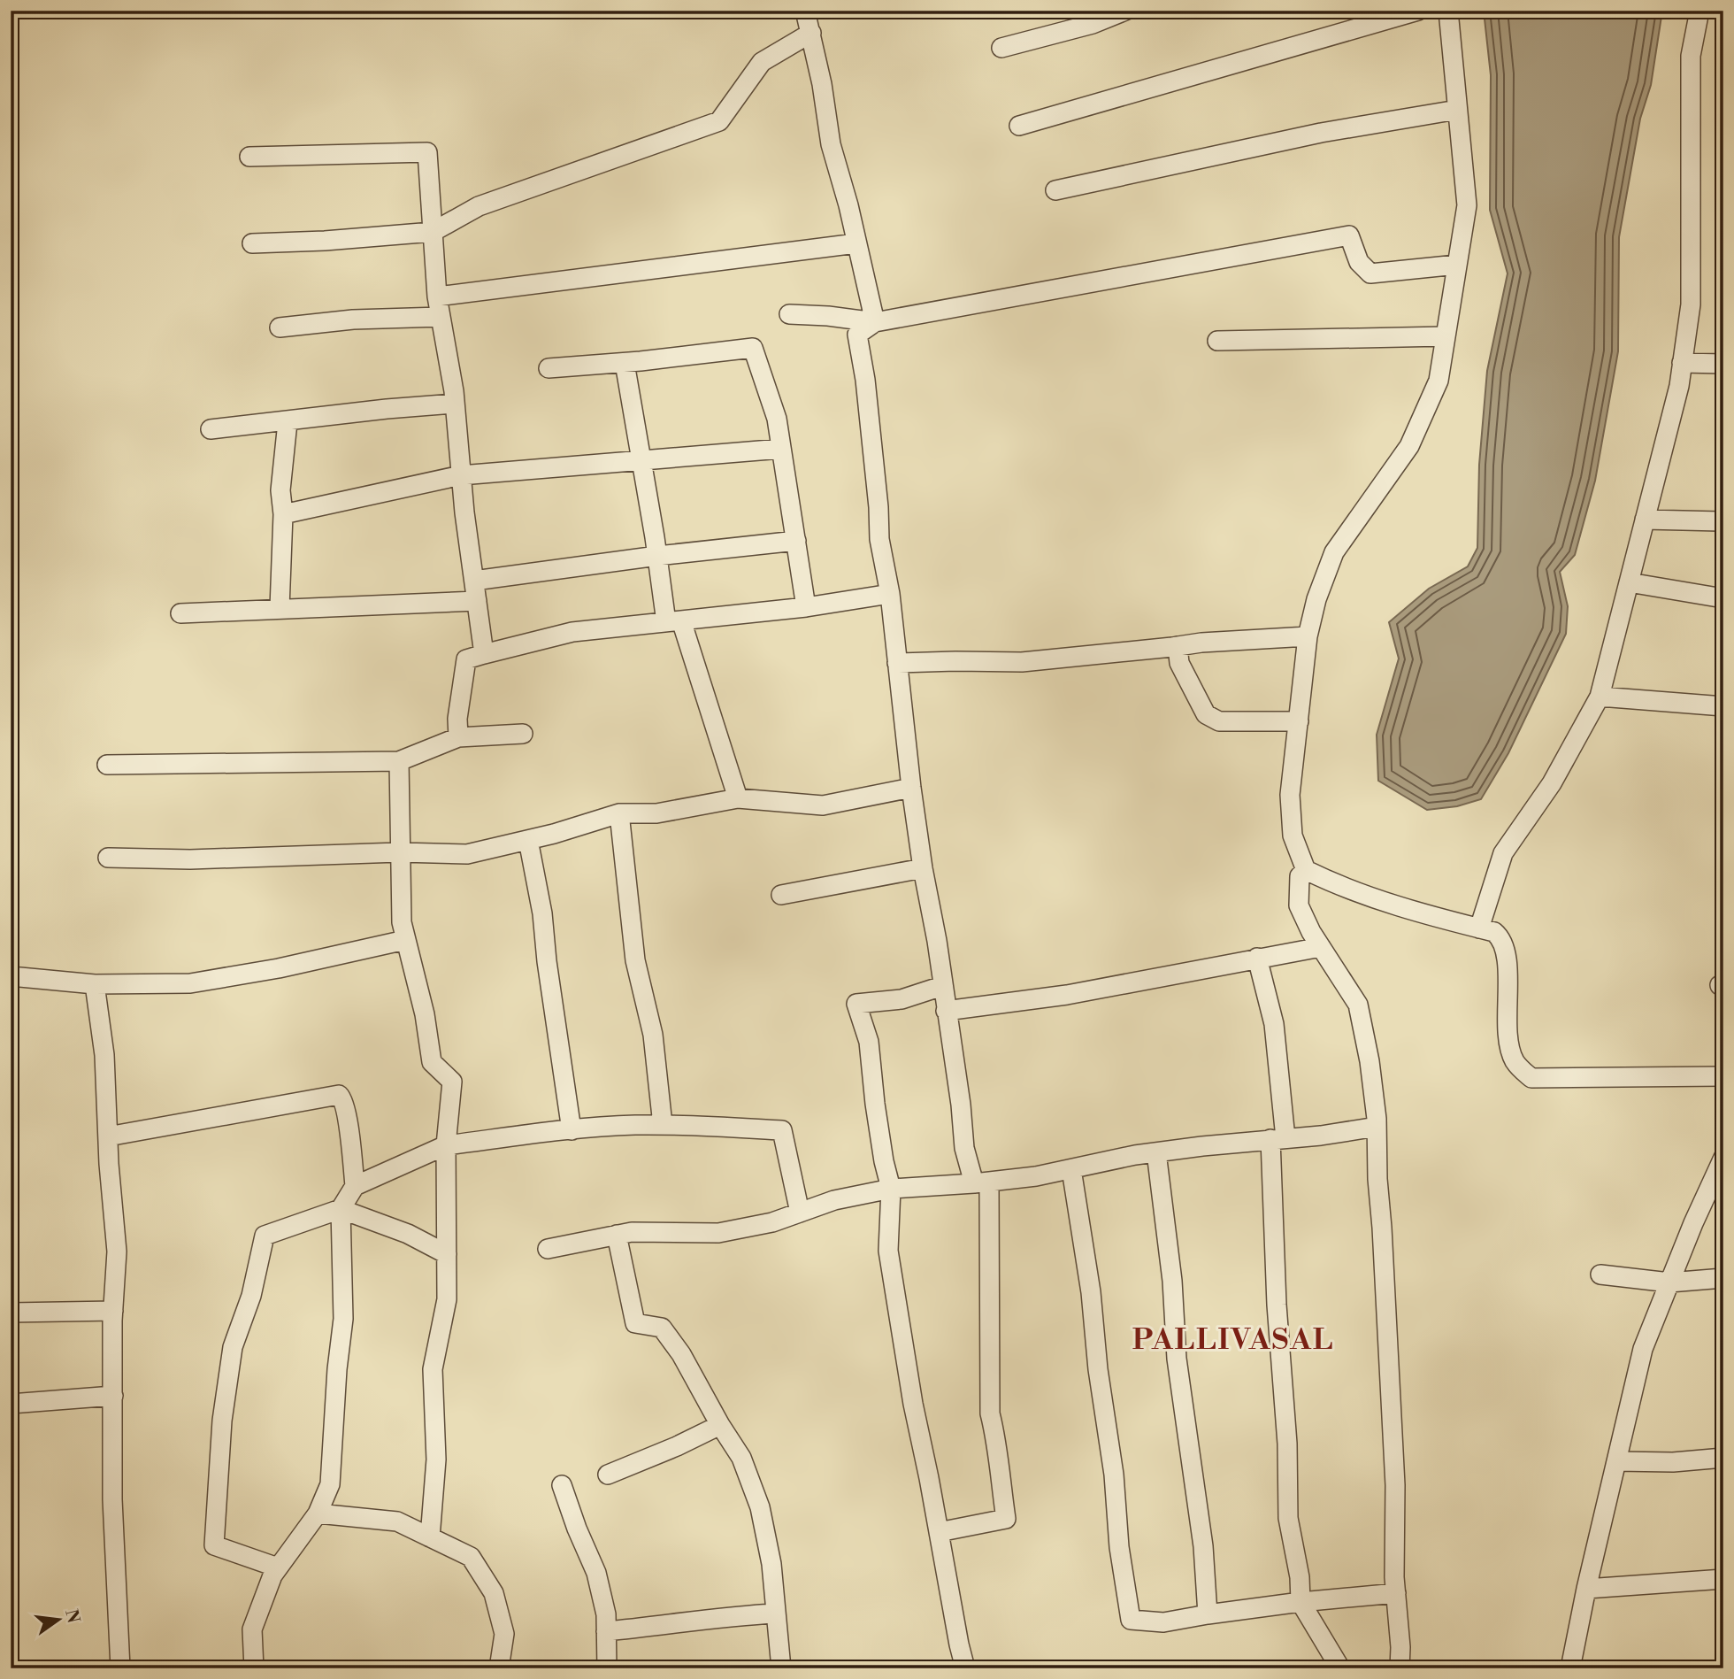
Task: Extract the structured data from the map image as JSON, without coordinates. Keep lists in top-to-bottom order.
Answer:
{
  "districts": ["PALLIVASAL"],
  "north": "right"
}
